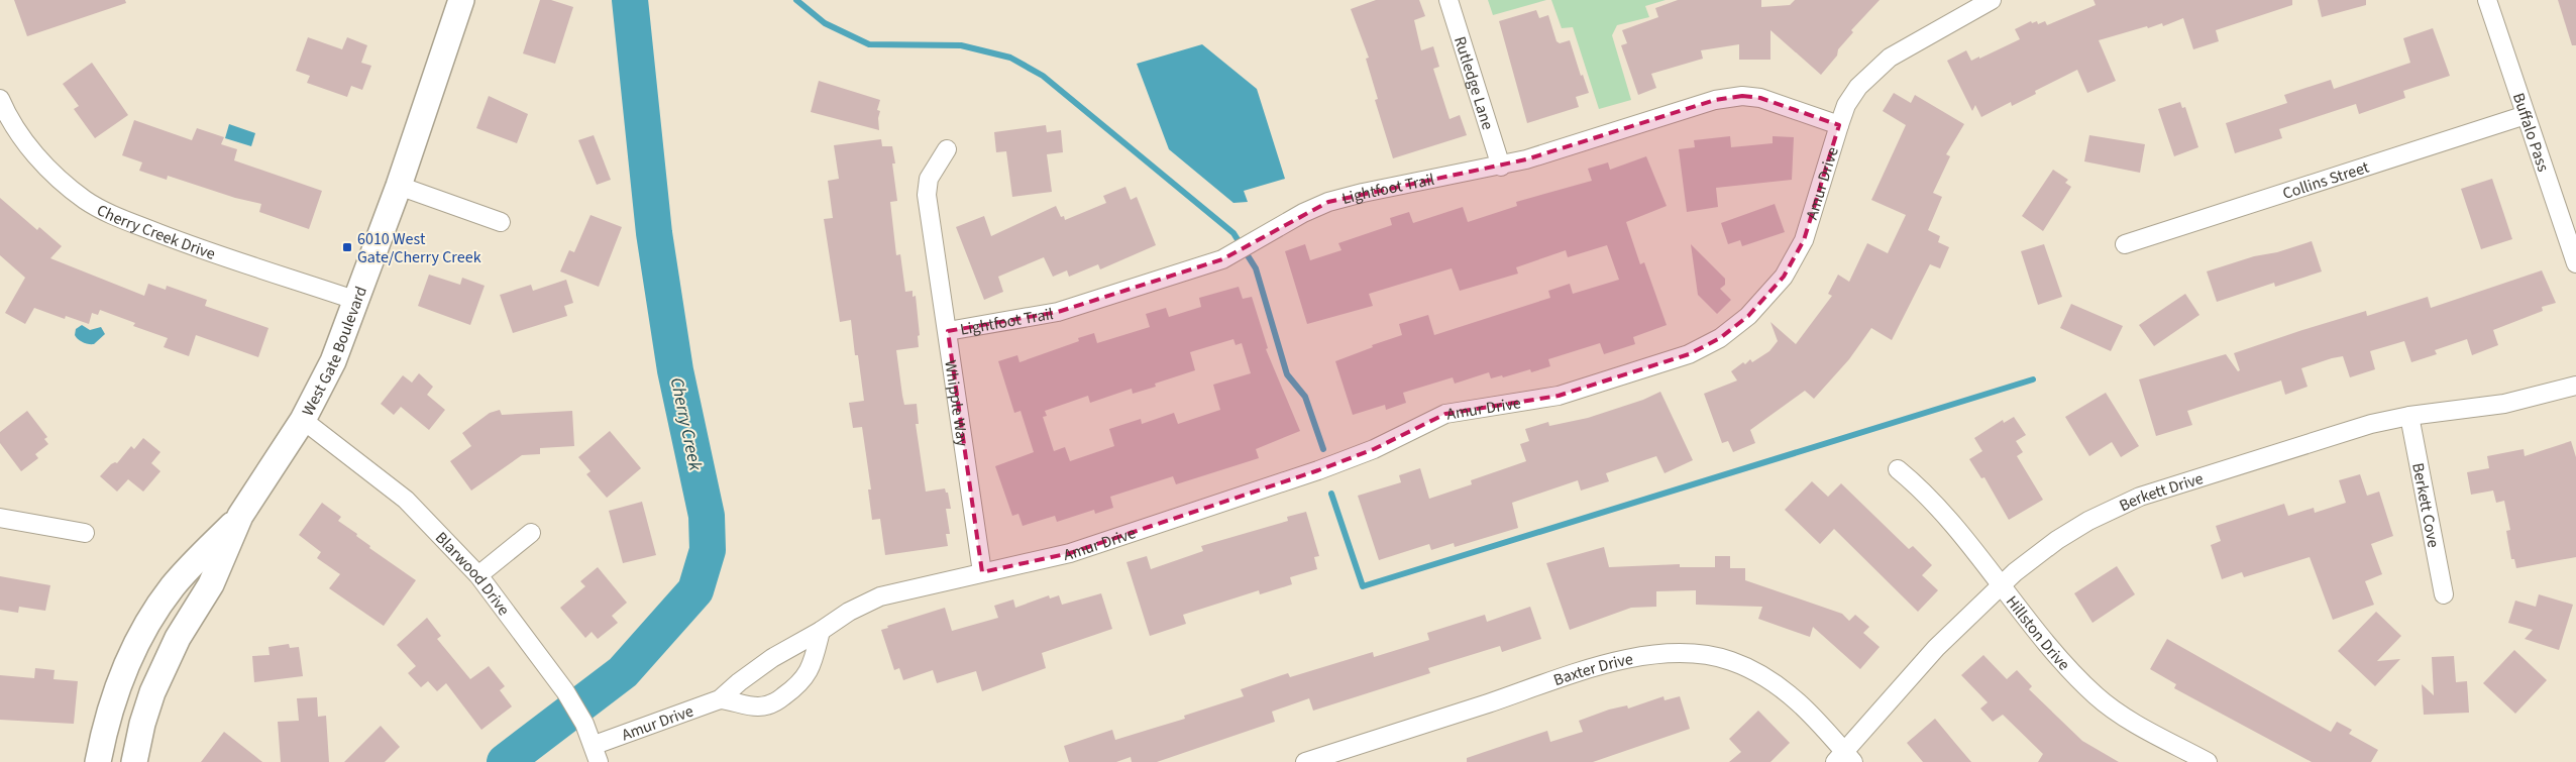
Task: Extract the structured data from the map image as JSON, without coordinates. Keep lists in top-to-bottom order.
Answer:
{
  "streets": {
    "main road": ["West Gate Boulevard"],
    "street": [
      "Rutledge Lane",
      "Buffalo Pass",
      "Collins Street",
      "Amur Drive",
      "Lightfoot Trail",
      "Cherry Creek Drive",
      "Whipple Way",
      "Berkett Drive",
      "Berkett Cove",
      "Blarwood Drive",
      "Hillston Drive",
      "Baxter Drive"
    ]
  },
  "crossings": [
    ["Rutledge Lane", "Lightfoot Trail"],
    ["Buffalo Pass", "Collins Street"],
    ["Amur Drive", "Lightfoot Trail"],
    ["Amur Drive", "Whipple Way"],
    ["Amur Drive", "Blarwood Drive"],
    ["Lightfoot Trail", "Whipple Way"],
    ["Cherry Creek Drive", "West Gate Boulevard"],
    ["West Gate Boulevard", "Blarwood Drive"],
    ["Berkett Drive", "Berkett Cove"],
    ["Berkett Drive", "Hillston Drive"],
    ["Berkett Drive", "Baxter Drive"]
  ],
  "water": ["Cherry Creek"],
  "places": {
    "transit": ["6010 West Gate/Cherry Creek"]
  }
}
